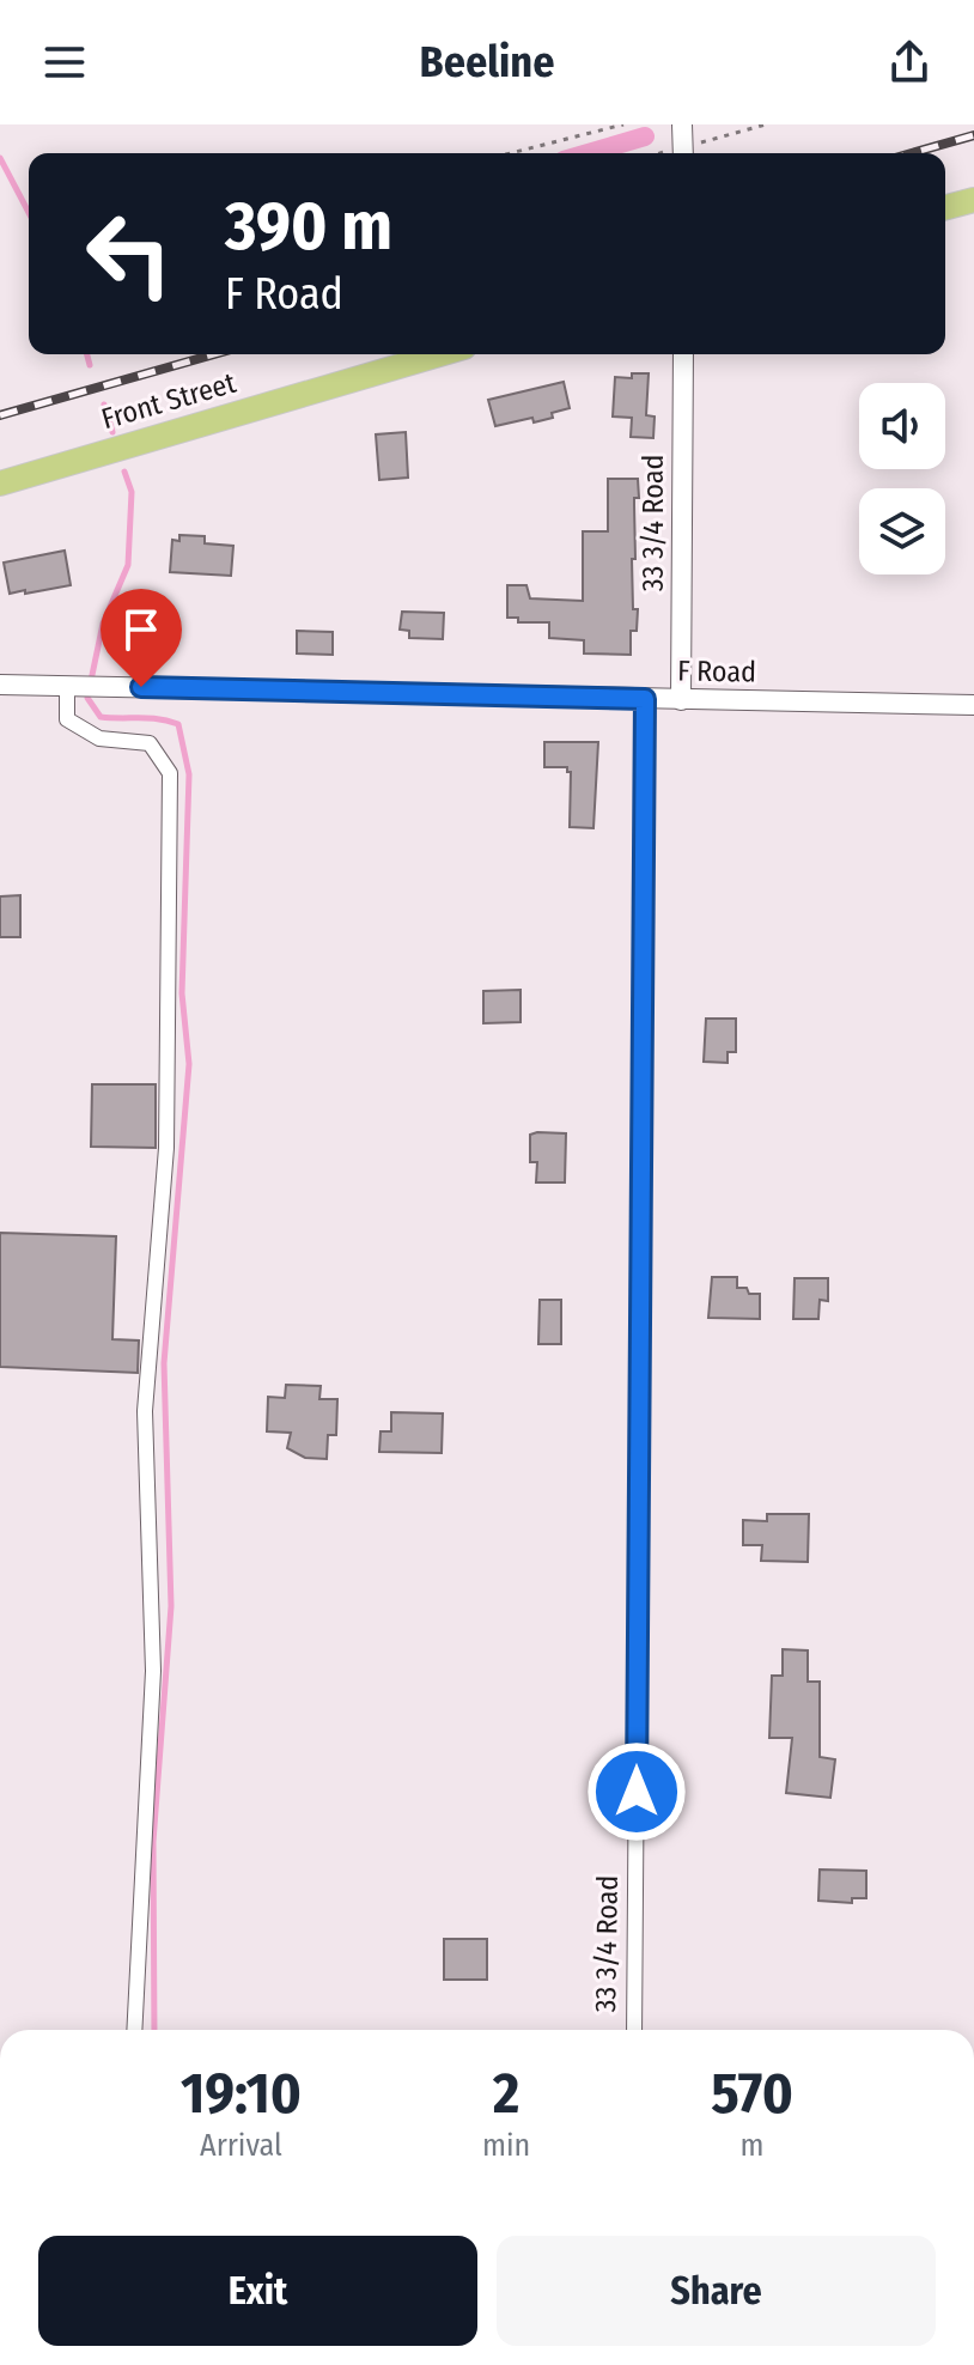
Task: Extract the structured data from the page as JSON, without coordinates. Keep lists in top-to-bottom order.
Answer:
{
  "streets": {
    "main road": ["Front Street"],
    "street": ["33 3/4 Road", "F Road"]
  },
  "crossings": [
    ["33 3/4 Road", "F Road"]
  ],
  "page": {
    "header": "Beeline",
    "turn": ["390 m", "F Road"],
    "eta": [
      "19:10",
      "Arrival",
      "2",
      "min",
      "570",
      "m"
    ],
    "buttons": ["Exit", "Share"]
  }
}
